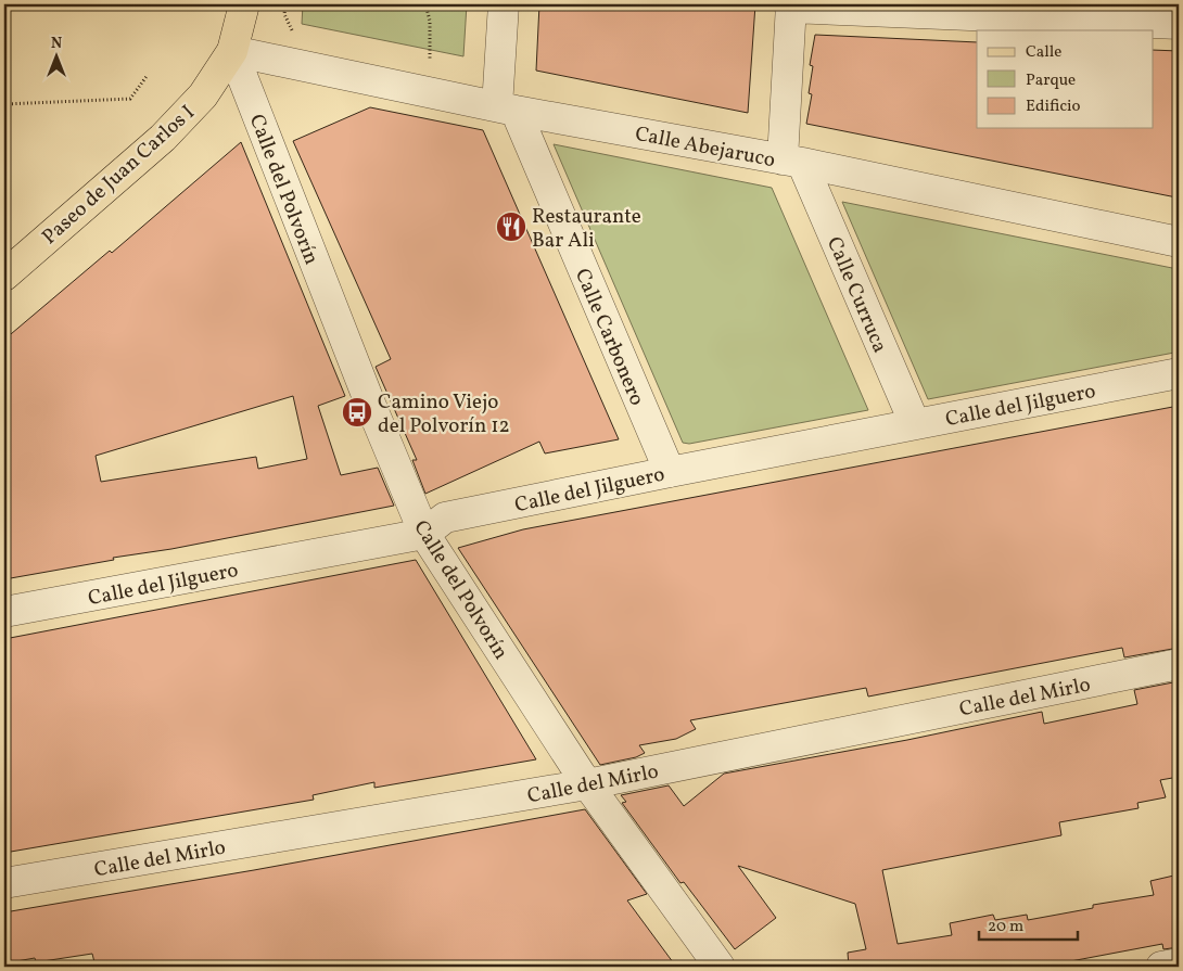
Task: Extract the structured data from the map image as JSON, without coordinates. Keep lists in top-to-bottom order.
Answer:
{
  "streets": {
    "main road": ["Paseo de Juan Carlos I"],
    "street": [
      "Calle Abejaruco",
      "Calle del Polvorín",
      "Calle Curruca",
      "Calle Carbonero",
      "Calle del Jilguero",
      "Calle del Mirlo"
    ]
  },
  "crossings": [
    ["Calle Abejaruco", "Paseo de Juan Carlos I"],
    ["Calle Abejaruco", "Calle del Polvorín"],
    ["Calle Abejaruco", "Calle Curruca"],
    ["Calle Abejaruco", "Calle Carbonero"],
    ["Paseo de Juan Carlos I", "Calle del Polvorín"],
    ["Calle del Polvorín", "Calle del Jilguero"],
    ["Calle del Polvorín", "Calle del Mirlo"],
    ["Calle Curruca", "Calle del Jilguero"],
    ["Calle Carbonero", "Calle del Jilguero"]
  ],
  "places": {
    "restaurant": ["Restaurante Bar Ali"],
    "bus stop": ["Camino Viejo del Polvorín 12"]
  },
  "legend": ["Calle", "Parque", "Edificio"],
  "scale_bar": "20 m",
  "north": "top"
}
